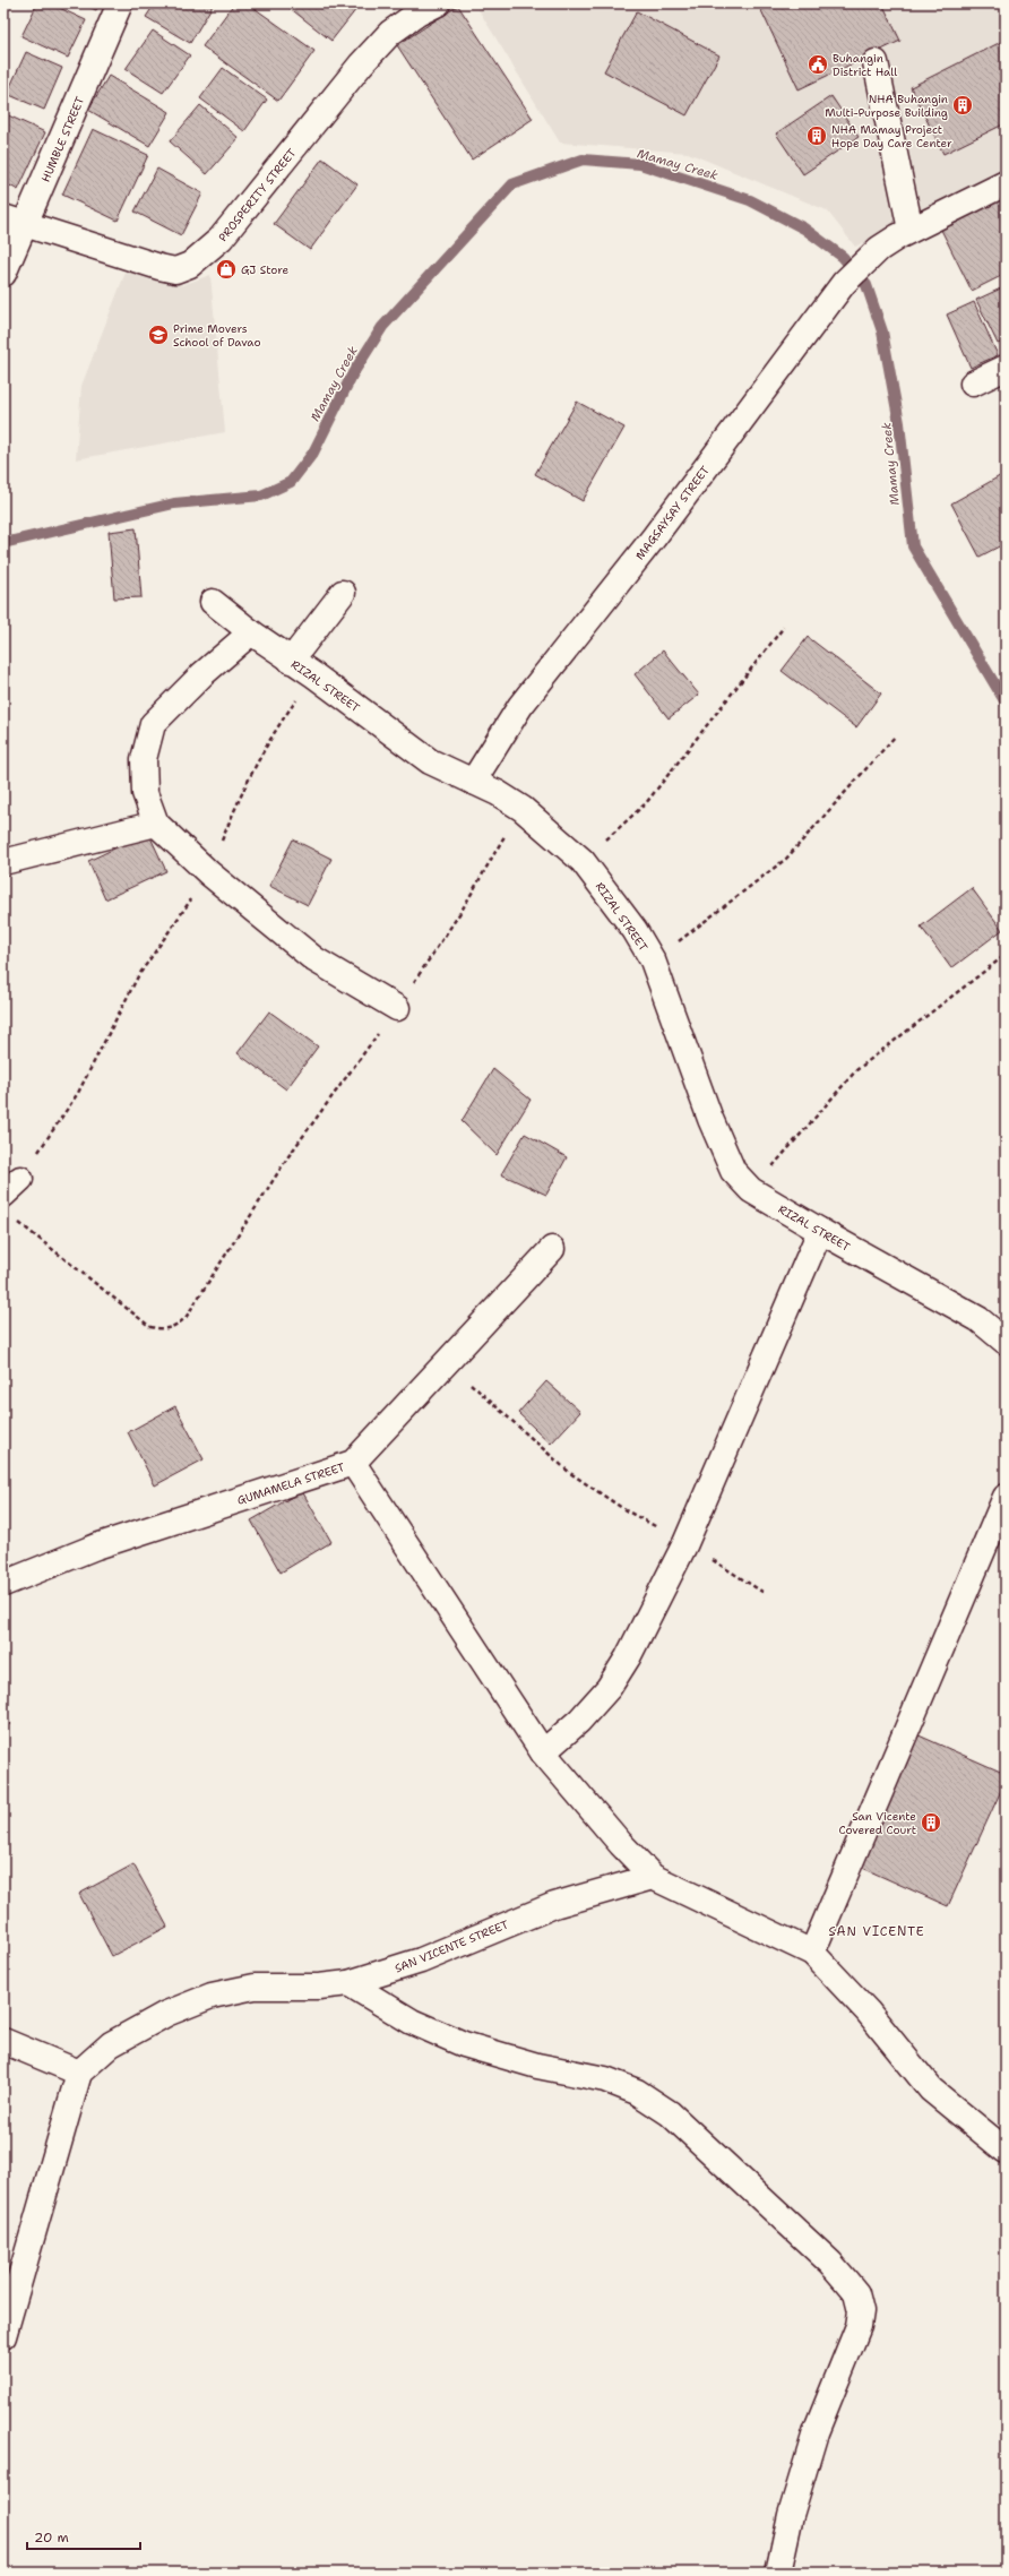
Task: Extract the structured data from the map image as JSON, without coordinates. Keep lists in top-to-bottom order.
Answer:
{
  "streets": {
    "street": [
      "HUMBLE STREET",
      "PROSPERITY STREET",
      "MAGSAYSAY STREET",
      "RIZAL STREET",
      "GUMAMELA STREET",
      "SAN VICENTE STREET"
    ]
  },
  "crossings": [
    ["HUMBLE STREET", "PROSPERITY STREET"],
    ["MAGSAYSAY STREET", "RIZAL STREET"]
  ],
  "districts": ["SAN VICENTE"],
  "water": ["Mamay Creek"],
  "places": {
    "public building": ["Buhangin District Hall"],
    "building": ["NHA Buhangin Multi-Purpose Building", "NHA Mamay Project Hope Day Care Center", "San Vicente Covered Court"],
    "shop": ["GJ Store"],
    "school or university": ["Prime Movers School of Davao"]
  },
  "scale_bar": "20 m"
}
